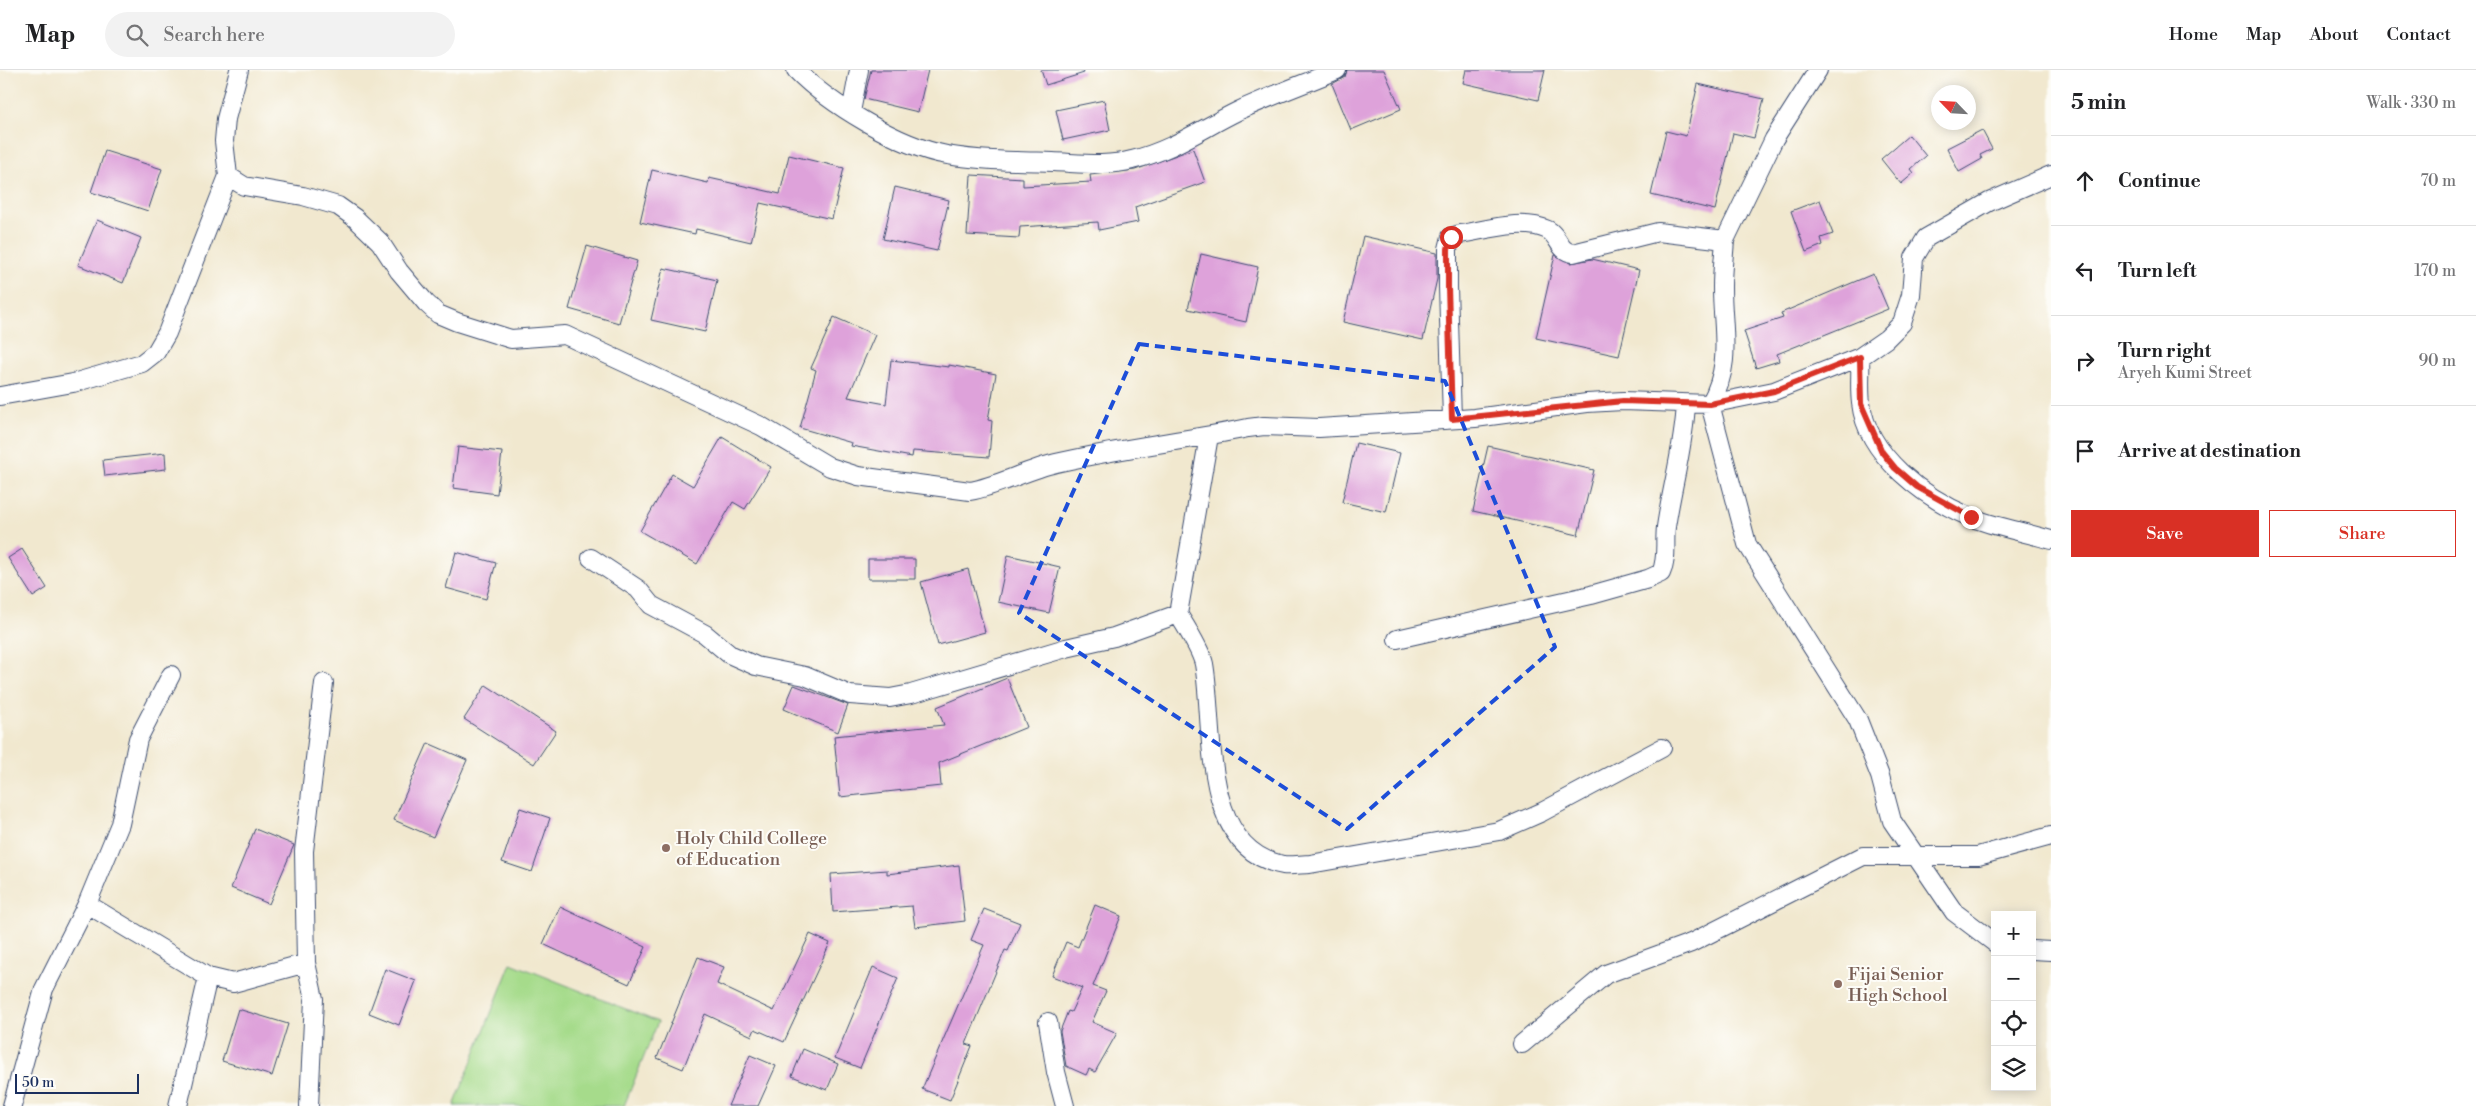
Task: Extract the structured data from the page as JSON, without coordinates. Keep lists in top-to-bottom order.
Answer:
{
  "places": ["Holy Child College of Education", "Fijai Senior High School"],
  "scale_bar": "50 m",
  "north": "top left",
  "page": {
    "header": "Map",
    "search": "Search here",
    "nav": [
      "Home",
      "Map",
      "About",
      "Contact"
    ],
    "heading": ["5 min", "Walk · 330 m"],
    "list": [
      ["Continue", "70 m"],
      ["Turn left", "170 m"],
      ["Turn right", "Aryeh Kumi Street", "90 m"],
      "Arrive at destination"
    ],
    "buttons": ["Save", "Share"],
    "map_buttons": ["+", "−"],
    "scale": "50 m"
  }
}
